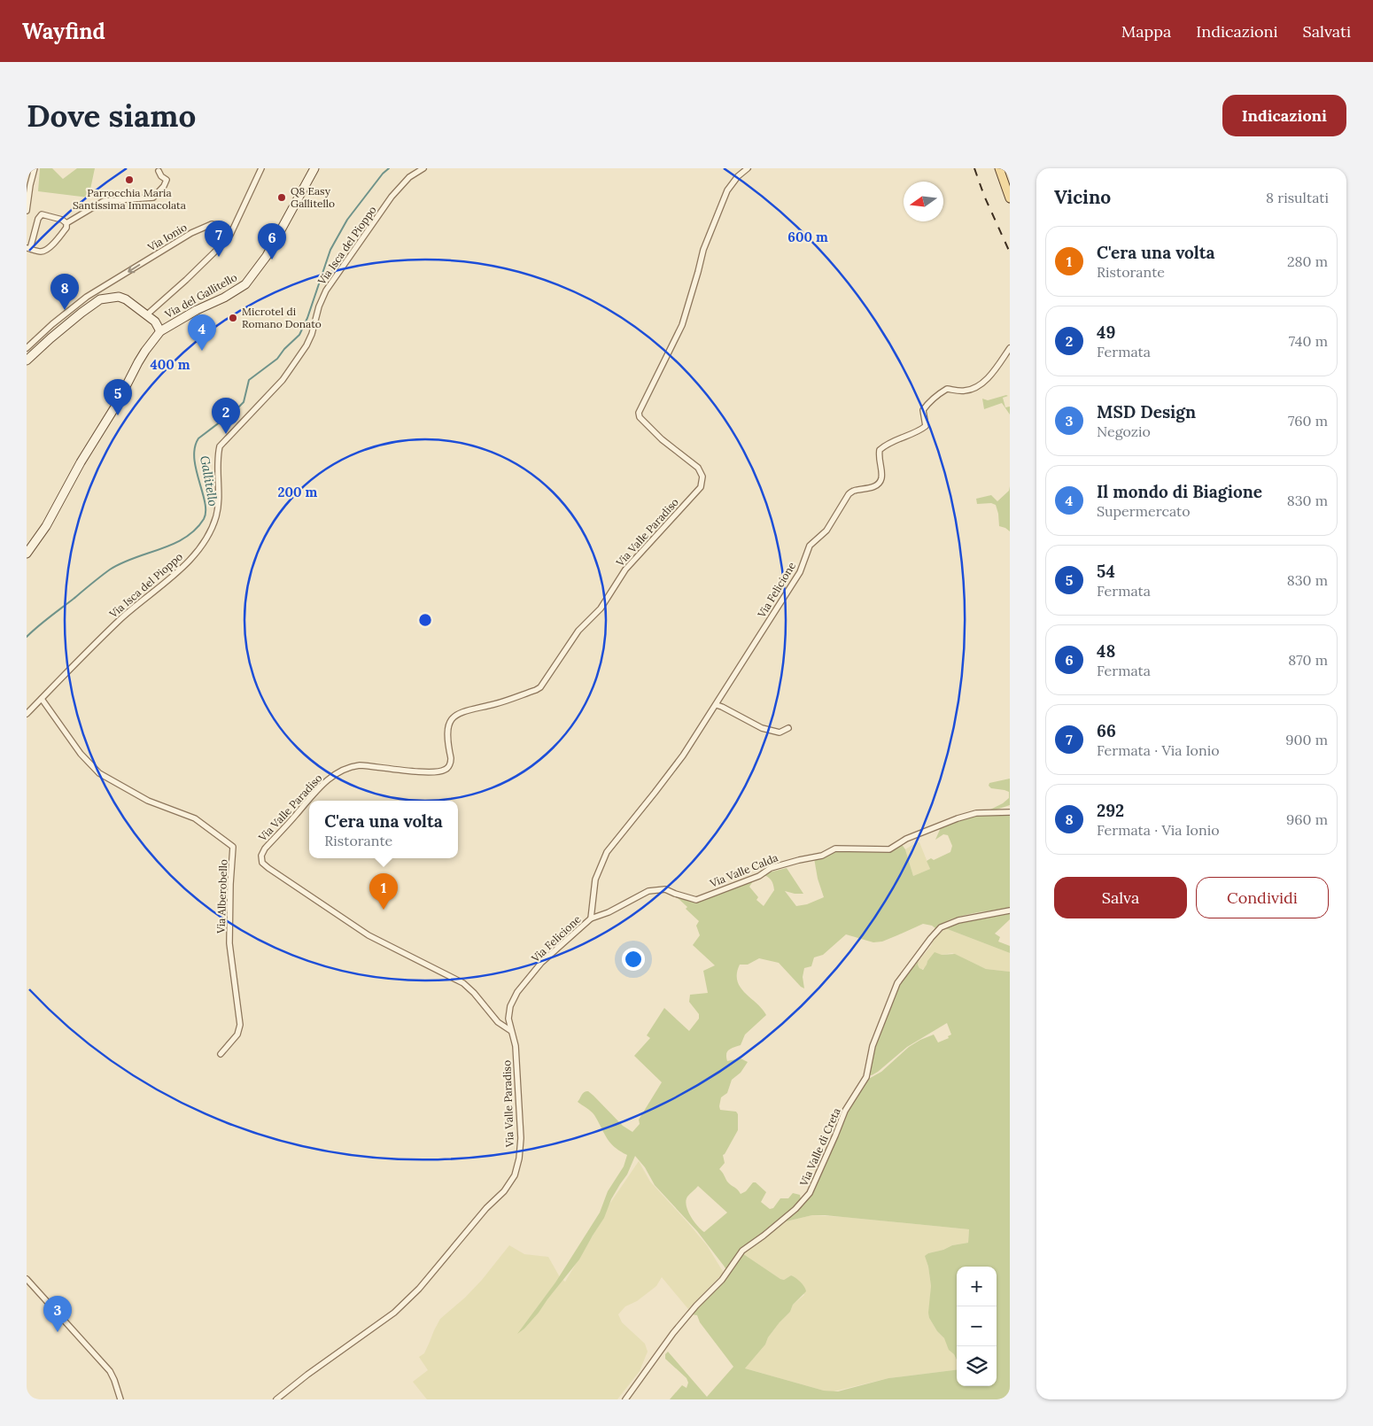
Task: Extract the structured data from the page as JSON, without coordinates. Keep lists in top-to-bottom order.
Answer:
{
  "streets": {
    "street": [
      "Via Ionio",
      "Via Isca del Pioppo",
      "Via del Gallitello",
      "Via Valle Paradiso",
      "Via Felicione",
      "Via Valle Calda",
      "Via Alberobello",
      "Via Valle di Creta"
    ]
  },
  "crossings": [
    ["Via Isca del Pioppo", "Via Alberobello"],
    ["Via Valle Paradiso", "Via Felicione"],
    ["Via Felicione", "Via Valle Calda"]
  ],
  "one_way": ["Via Ionio"],
  "water": ["Gallitello"],
  "places": ["Parrocchia Maria Santissima Immacolata", "Q8 Easy Gallitello", "Microtel di Romano Donato"],
  "north": "left",
  "page": {
    "header": "Wayfind",
    "nav": ["Mappa", "Indicazioni", "Salvati"],
    "buttons": [
      "Indicazioni",
      ["Salva", "Condividi"]
    ],
    "title": "Dove siamo",
    "heading": ["Vicino", "8 risultati"],
    "pins": [
      "7",
      "6",
      "8",
      "4",
      "5",
      "2",
      "1",
      "3"
    ],
    "list": [
      {
        "mark": "1",
        "name": "C'era una volta",
        "note": "Ristorante",
        "value": "280 m"
      },
      {
        "mark": "2",
        "name": "49",
        "note": "Fermata",
        "value": "740 m"
      },
      {
        "mark": "3",
        "name": "MSD Design",
        "note": "Negozio",
        "value": "760 m"
      },
      {
        "mark": "4",
        "name": "Il mondo di Biagione",
        "note": "Supermercato",
        "value": "830 m"
      },
      {
        "mark": "5",
        "name": "54",
        "note": "Fermata",
        "value": "830 m"
      },
      {
        "mark": "6",
        "name": "48",
        "note": "Fermata",
        "value": "870 m"
      },
      {
        "mark": "7",
        "name": "66",
        "note": "Fermata · Via Ionio",
        "value": "900 m"
      },
      {
        "mark": "8",
        "name": "292",
        "note": "Fermata · Via Ionio",
        "value": "960 m"
      }
    ],
    "popup": ["C'era una volta", "Ristorante"],
    "map_buttons": ["+", "−"]
  },
  "rings": ["600 m", "400 m", "200 m"]
}
